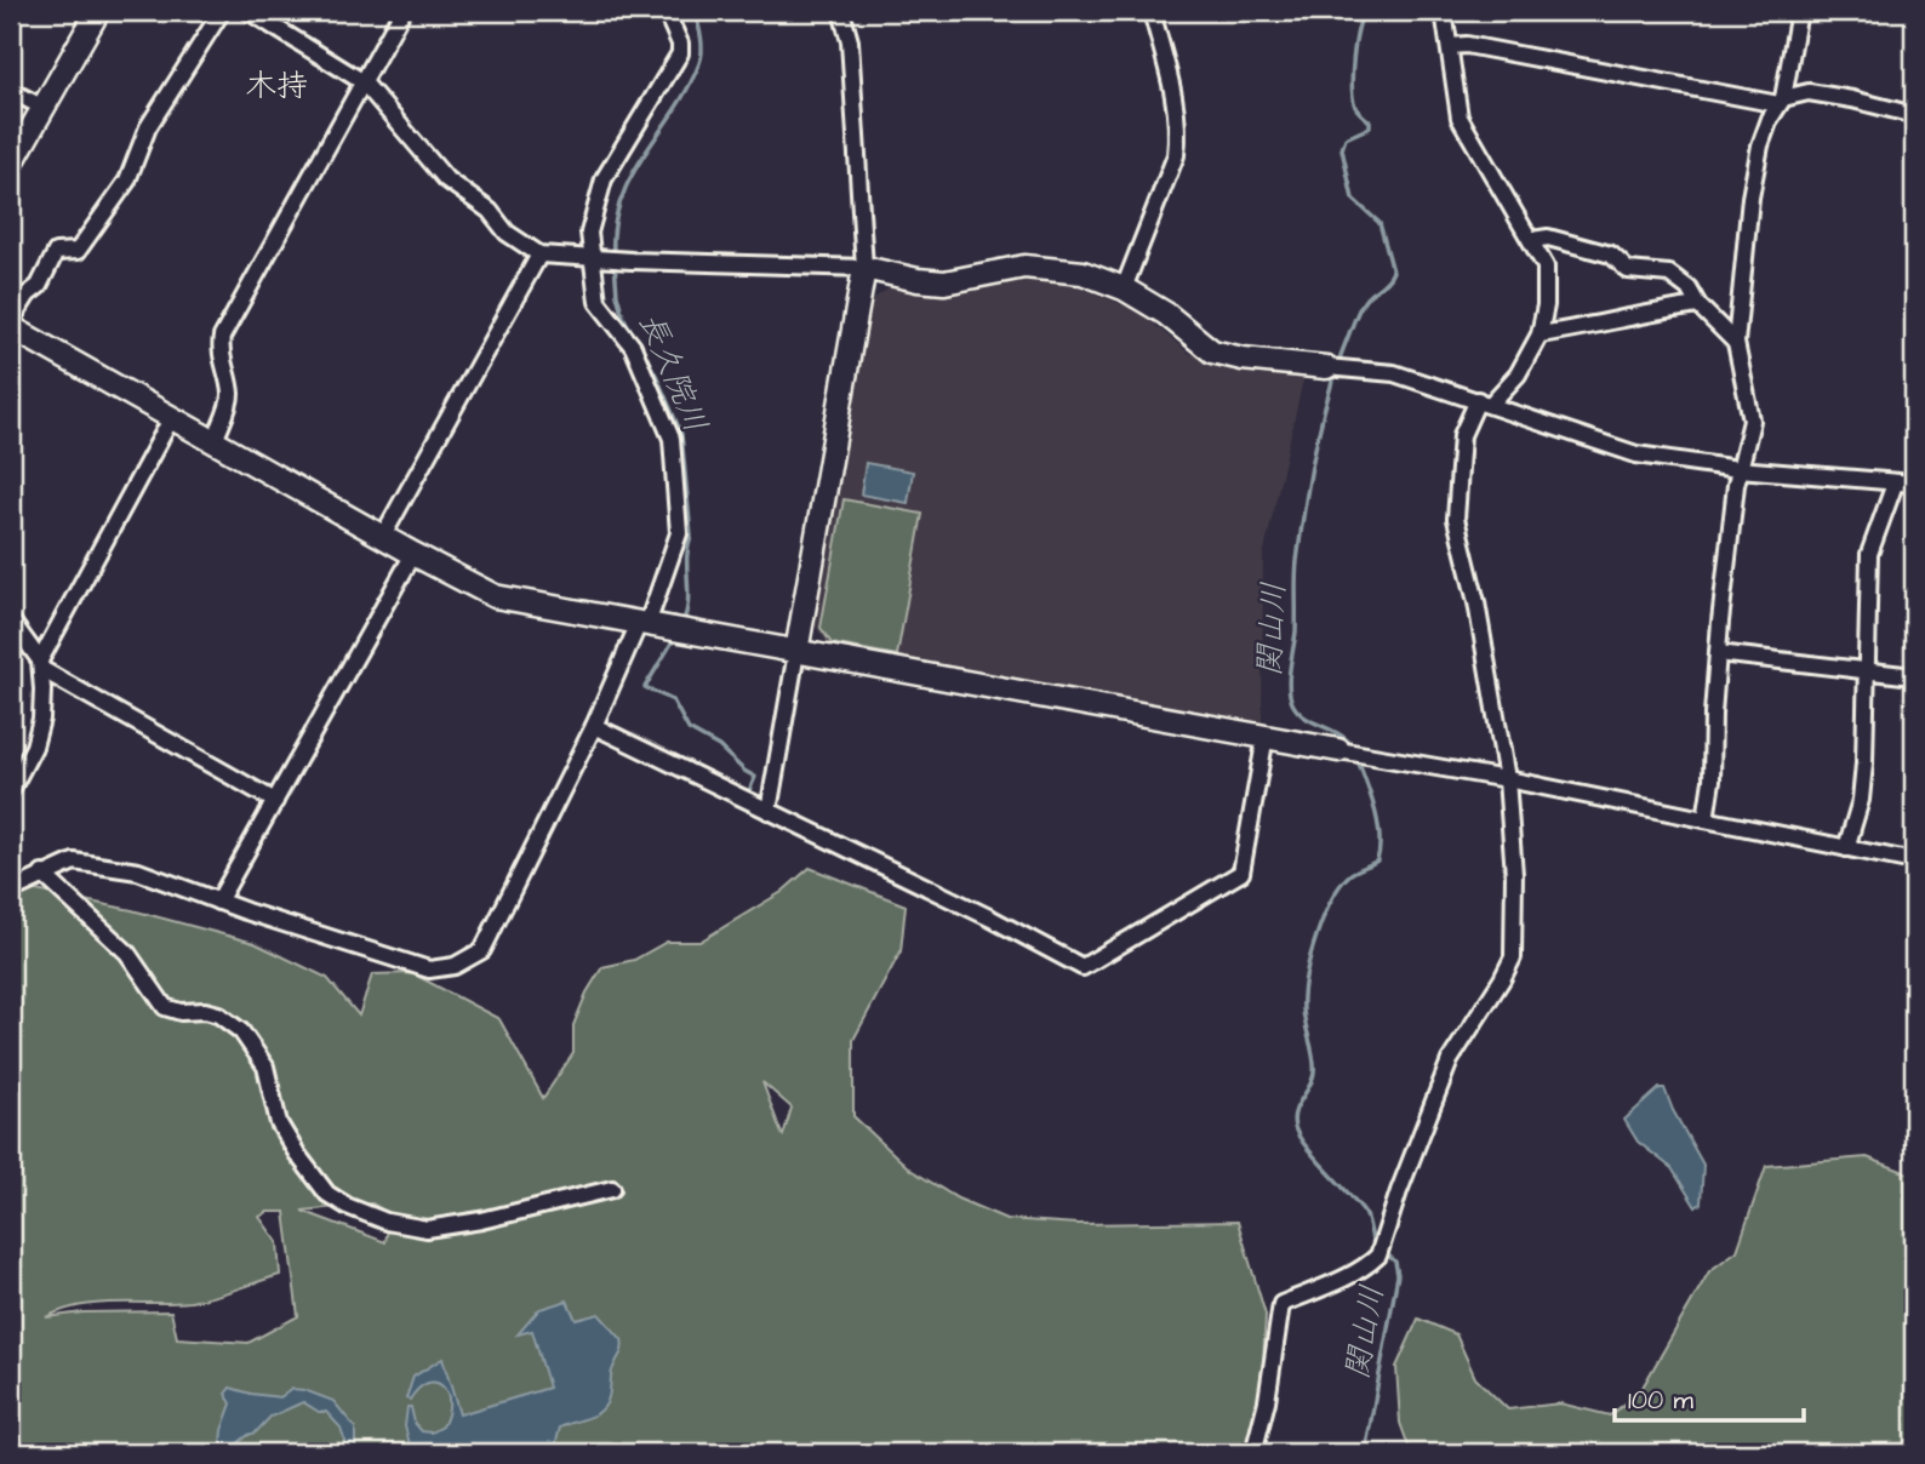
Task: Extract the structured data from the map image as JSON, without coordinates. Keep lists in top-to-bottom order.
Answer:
{
  "districts": ["木持"],
  "water": ["長久院川", "関山川"],
  "scale_bar": "100 m"
}
